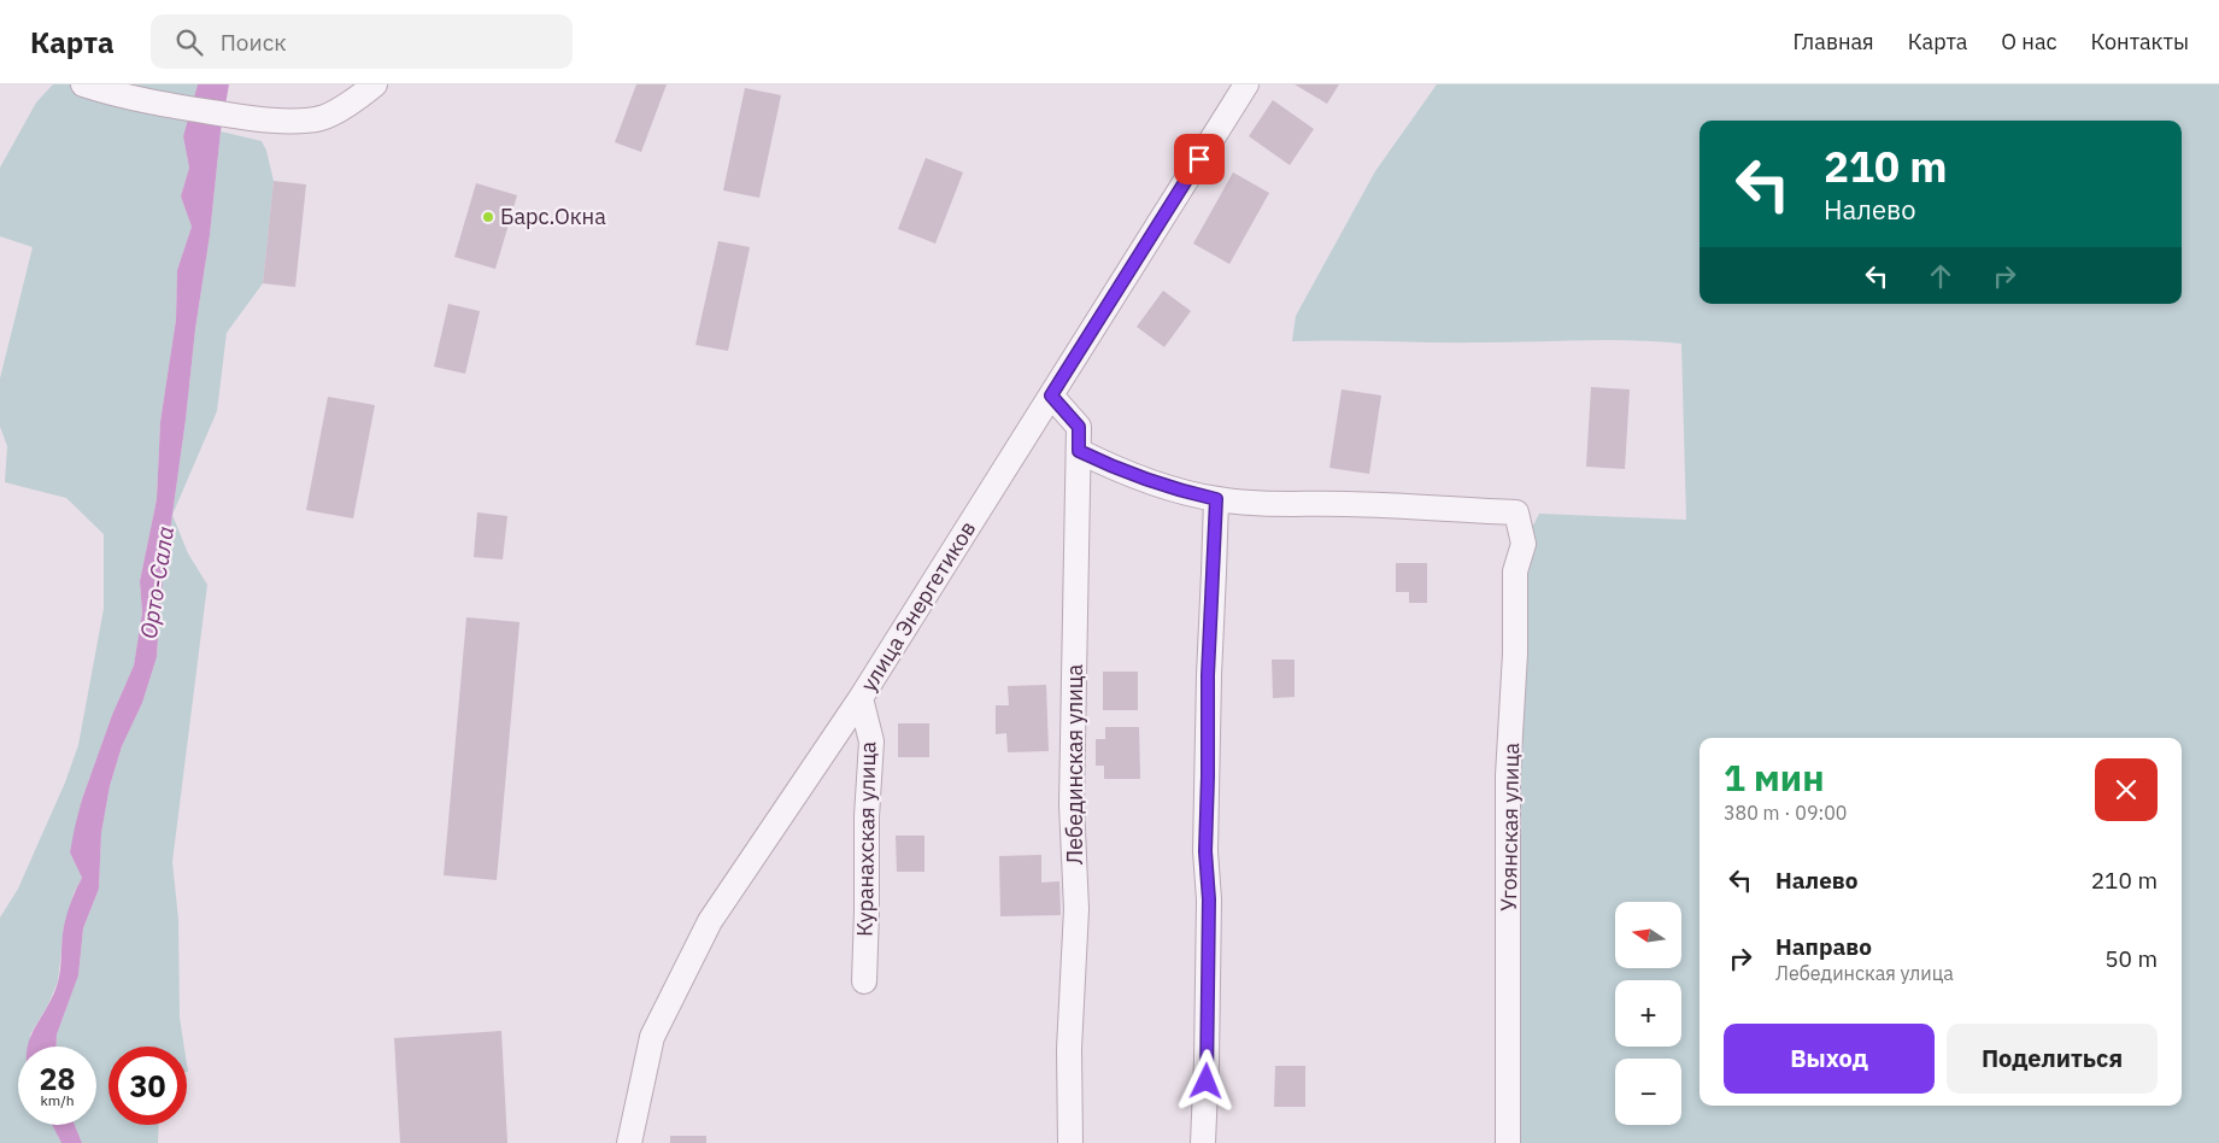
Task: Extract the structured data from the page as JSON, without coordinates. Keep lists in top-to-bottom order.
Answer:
{
  "streets": {
    "street": [
      "улица Энергетиков",
      "Лебединская улица",
      "Угоянская улица",
      "Куранахская улица"
    ]
  },
  "crossings": [
    ["улица Энергетиков", "Лебединская улица"],
    ["улица Энергетиков", "Куранахская улица"]
  ],
  "water": ["Орто-Сала"],
  "places": ["Барс.Окна"],
  "north": "left",
  "page": {
    "header": "Карта",
    "search": "Поиск",
    "nav": [
      "Главная",
      "Карта",
      "О нас",
      "Контакты"
    ],
    "turn": ["210 m", "Налево"],
    "heading": ["1 мин", "380 m · 09:00"],
    "list": [
      {
        "name": "Налево",
        "value": "210 m"
      },
      {
        "name": "Направо",
        "note": "Лебединская улица",
        "value": "50 m"
      }
    ],
    "map_buttons": ["+", "−"],
    "buttons": ["Выход", "Поделиться"],
    "speed": "28 km/h",
    "limit": "30"
  }
}
